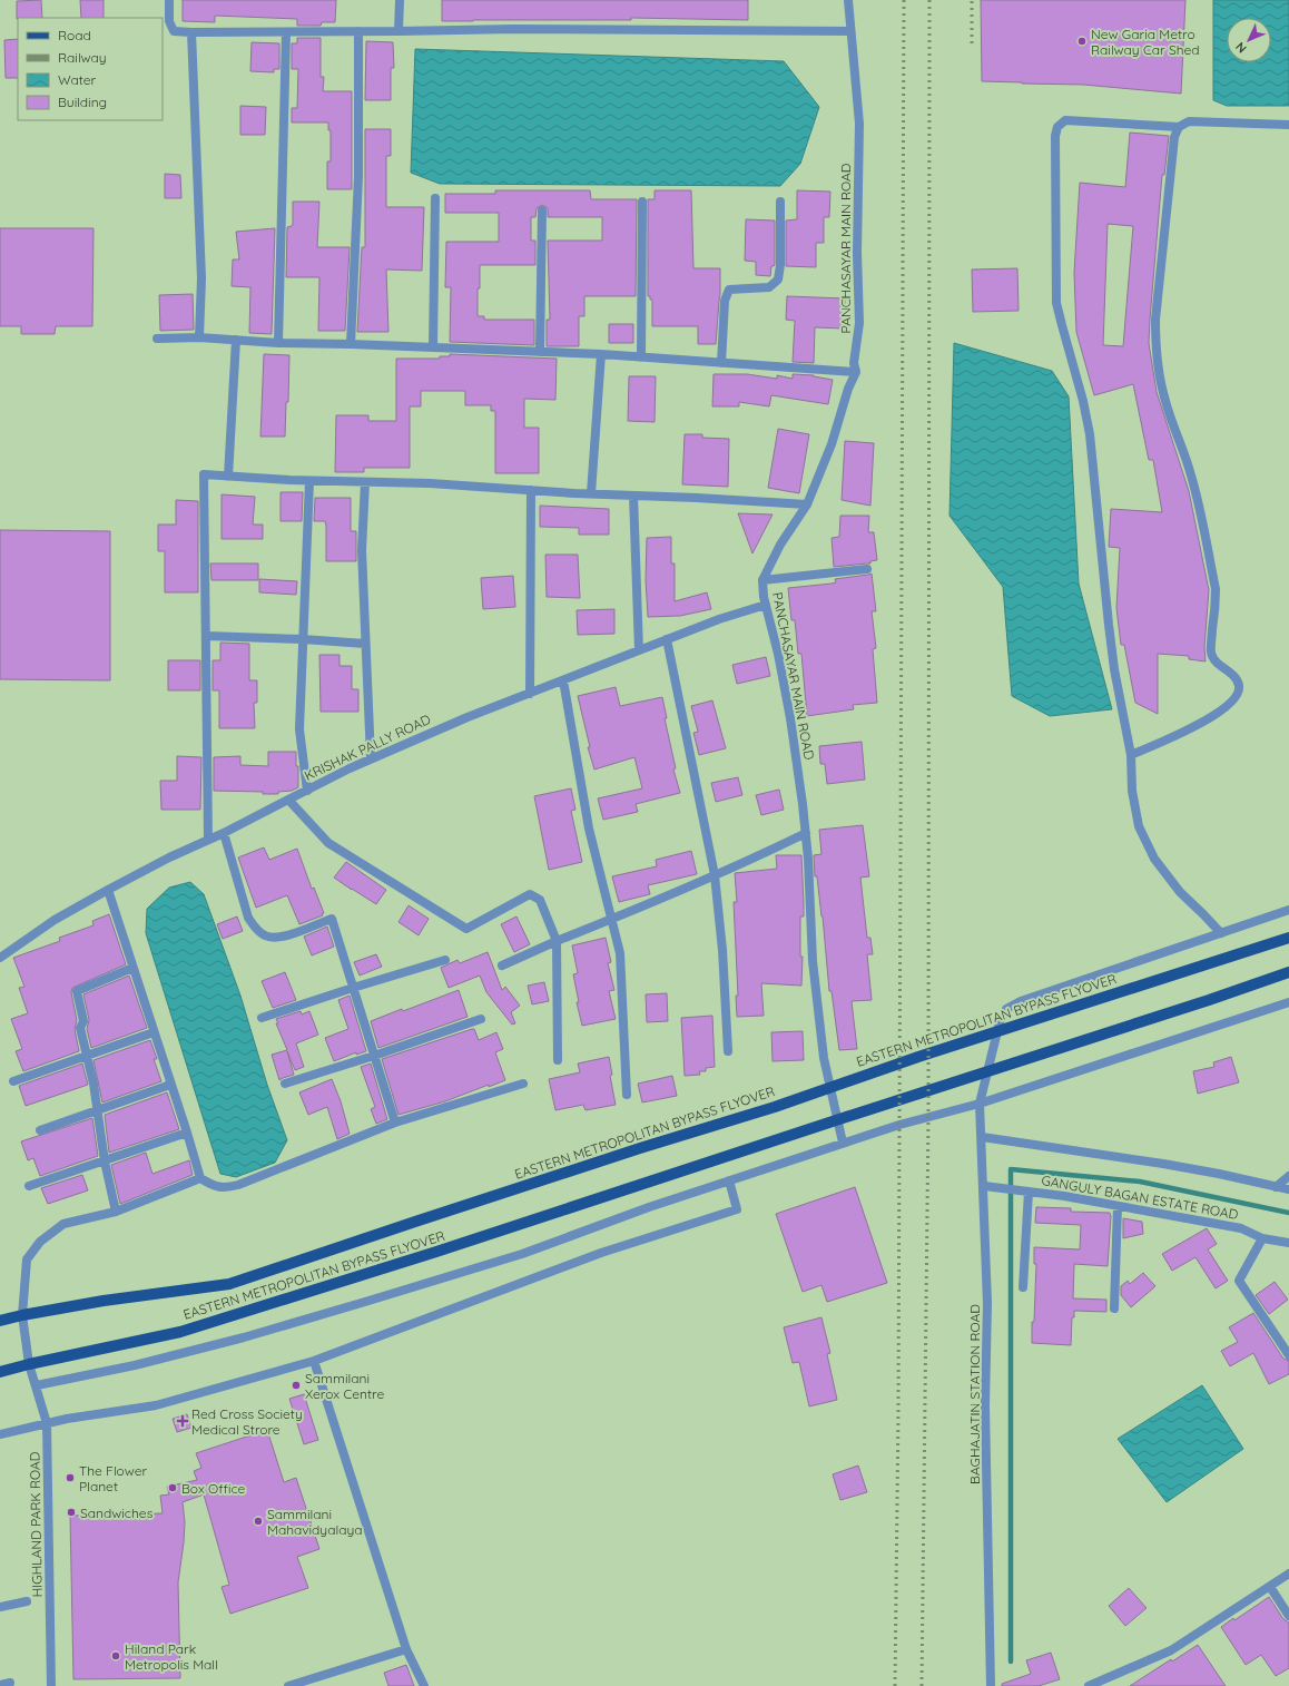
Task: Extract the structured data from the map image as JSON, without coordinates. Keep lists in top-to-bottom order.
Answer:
{
  "streets": {
    "main road": ["EASTERN METROPOLITAN BYPASS FLYOVER"],
    "street": [
      "PANCHASAYAR MAIN ROAD",
      "KRISHAK PALLY ROAD",
      "GANGULY BAGAN ESTATE ROAD",
      "BAGHAJATIN STATION ROAD",
      "HIGHLAND PARK ROAD"
    ]
  },
  "crossings": [
    ["PANCHASAYAR MAIN ROAD", "KRISHAK PALLY ROAD"],
    ["EASTERN METROPOLITAN BYPASS FLYOVER", "HIGHLAND PARK ROAD"],
    ["GANGULY BAGAN ESTATE ROAD", "BAGHAJATIN STATION ROAD"]
  ],
  "places": {
    "other": [
      "New Garia Metro Railway Car Shed",
      "Sammilani Xerox Centre",
      "The Flower Planet",
      "Box Office",
      "Sandwiches",
      "Sammilani Mahavidyalaya",
      "Hiland Park Metropolis Mall"
    ],
    "health": ["Red Cross Society Medical Strore"]
  },
  "legend": [
    "Road",
    "Railway",
    "Water",
    "Building"
  ],
  "north": "bottom left"
}
